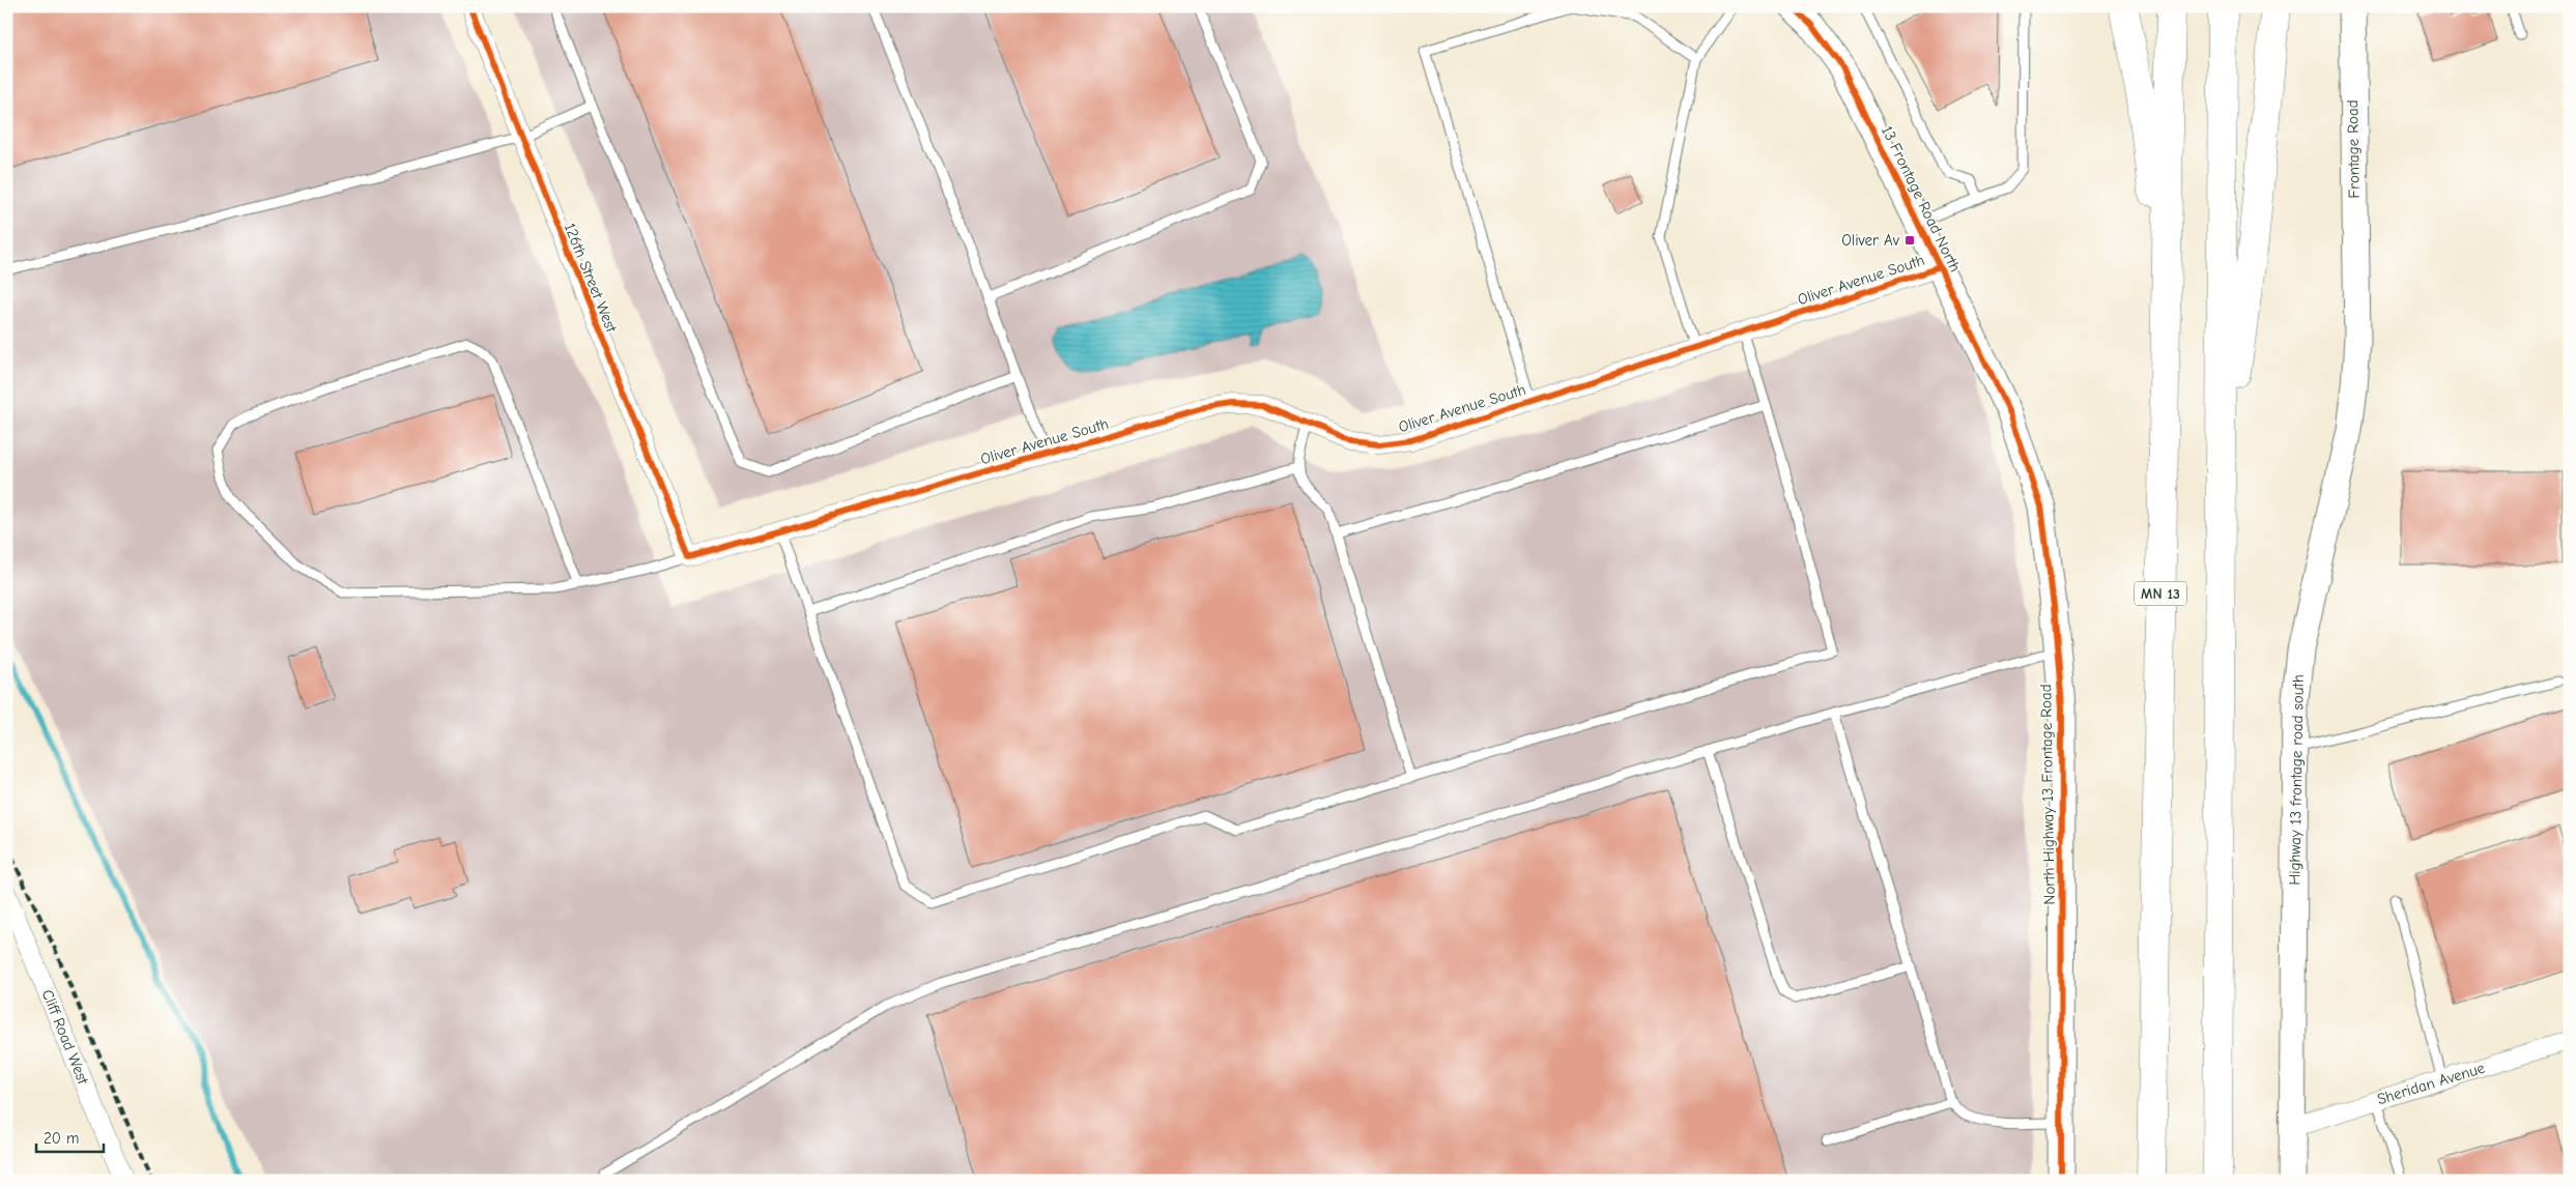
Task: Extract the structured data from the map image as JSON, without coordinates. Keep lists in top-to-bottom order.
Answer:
{
  "streets": {
    "highway": ["MN 13"],
    "street": [
      "Frontage Road",
      "13 Frontage Road North",
      "126th Street West",
      "Oliver Avenue South",
      "Highway 13 frontage road south",
      "North Highway 13 Frontage Road",
      "Cliff Road West",
      "Sheridan Avenue"
    ]
  },
  "crossings": [
    ["Frontage Road", "Highway 13 frontage road south"],
    ["13 Frontage Road North", "Oliver Avenue South"],
    ["13 Frontage Road North", "North Highway 13 Frontage Road"],
    ["126th Street West", "Oliver Avenue South"],
    ["Highway 13 frontage road south", "Sheridan Avenue"]
  ],
  "places": {
    "transit": ["Oliver Av"]
  },
  "scale_bar": "20 m"
}
